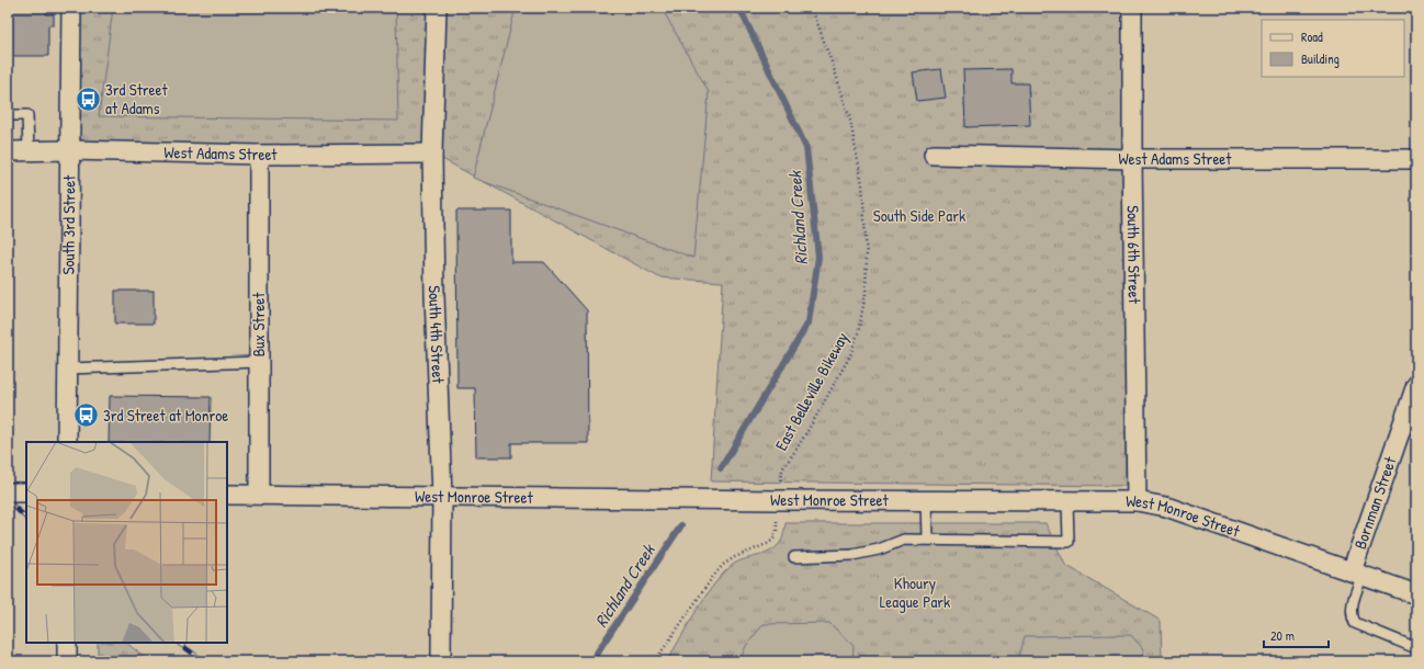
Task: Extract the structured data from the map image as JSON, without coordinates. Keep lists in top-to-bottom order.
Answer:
{
  "streets": {
    "street": [
      "West Adams Street",
      "South 3rd Street",
      "South 6th Street",
      "Bux Street",
      "South 4th Street",
      "West Monroe Street",
      "Bornman Street"
    ],
    "path": ["East Belleville Bikeway"]
  },
  "crossings": [
    ["West Adams Street", "South 3rd Street"],
    ["West Adams Street", "South 6th Street"],
    ["West Adams Street", "Bux Street"],
    ["West Adams Street", "South 4th Street"],
    ["South 6th Street", "West Monroe Street"],
    ["Bux Street", "West Monroe Street"],
    ["South 4th Street", "West Monroe Street"],
    ["East Belleville Bikeway", "West Monroe Street"],
    ["West Monroe Street", "Bornman Street"]
  ],
  "water": ["Richland Creek"],
  "parks": ["South Side Park", "Khoury League Park"],
  "places": {
    "bus stop": ["3rd Street at Adams", "3rd Street at Monroe"]
  },
  "legend": ["Road", "Building"],
  "scale_bar": "20 m"
}
